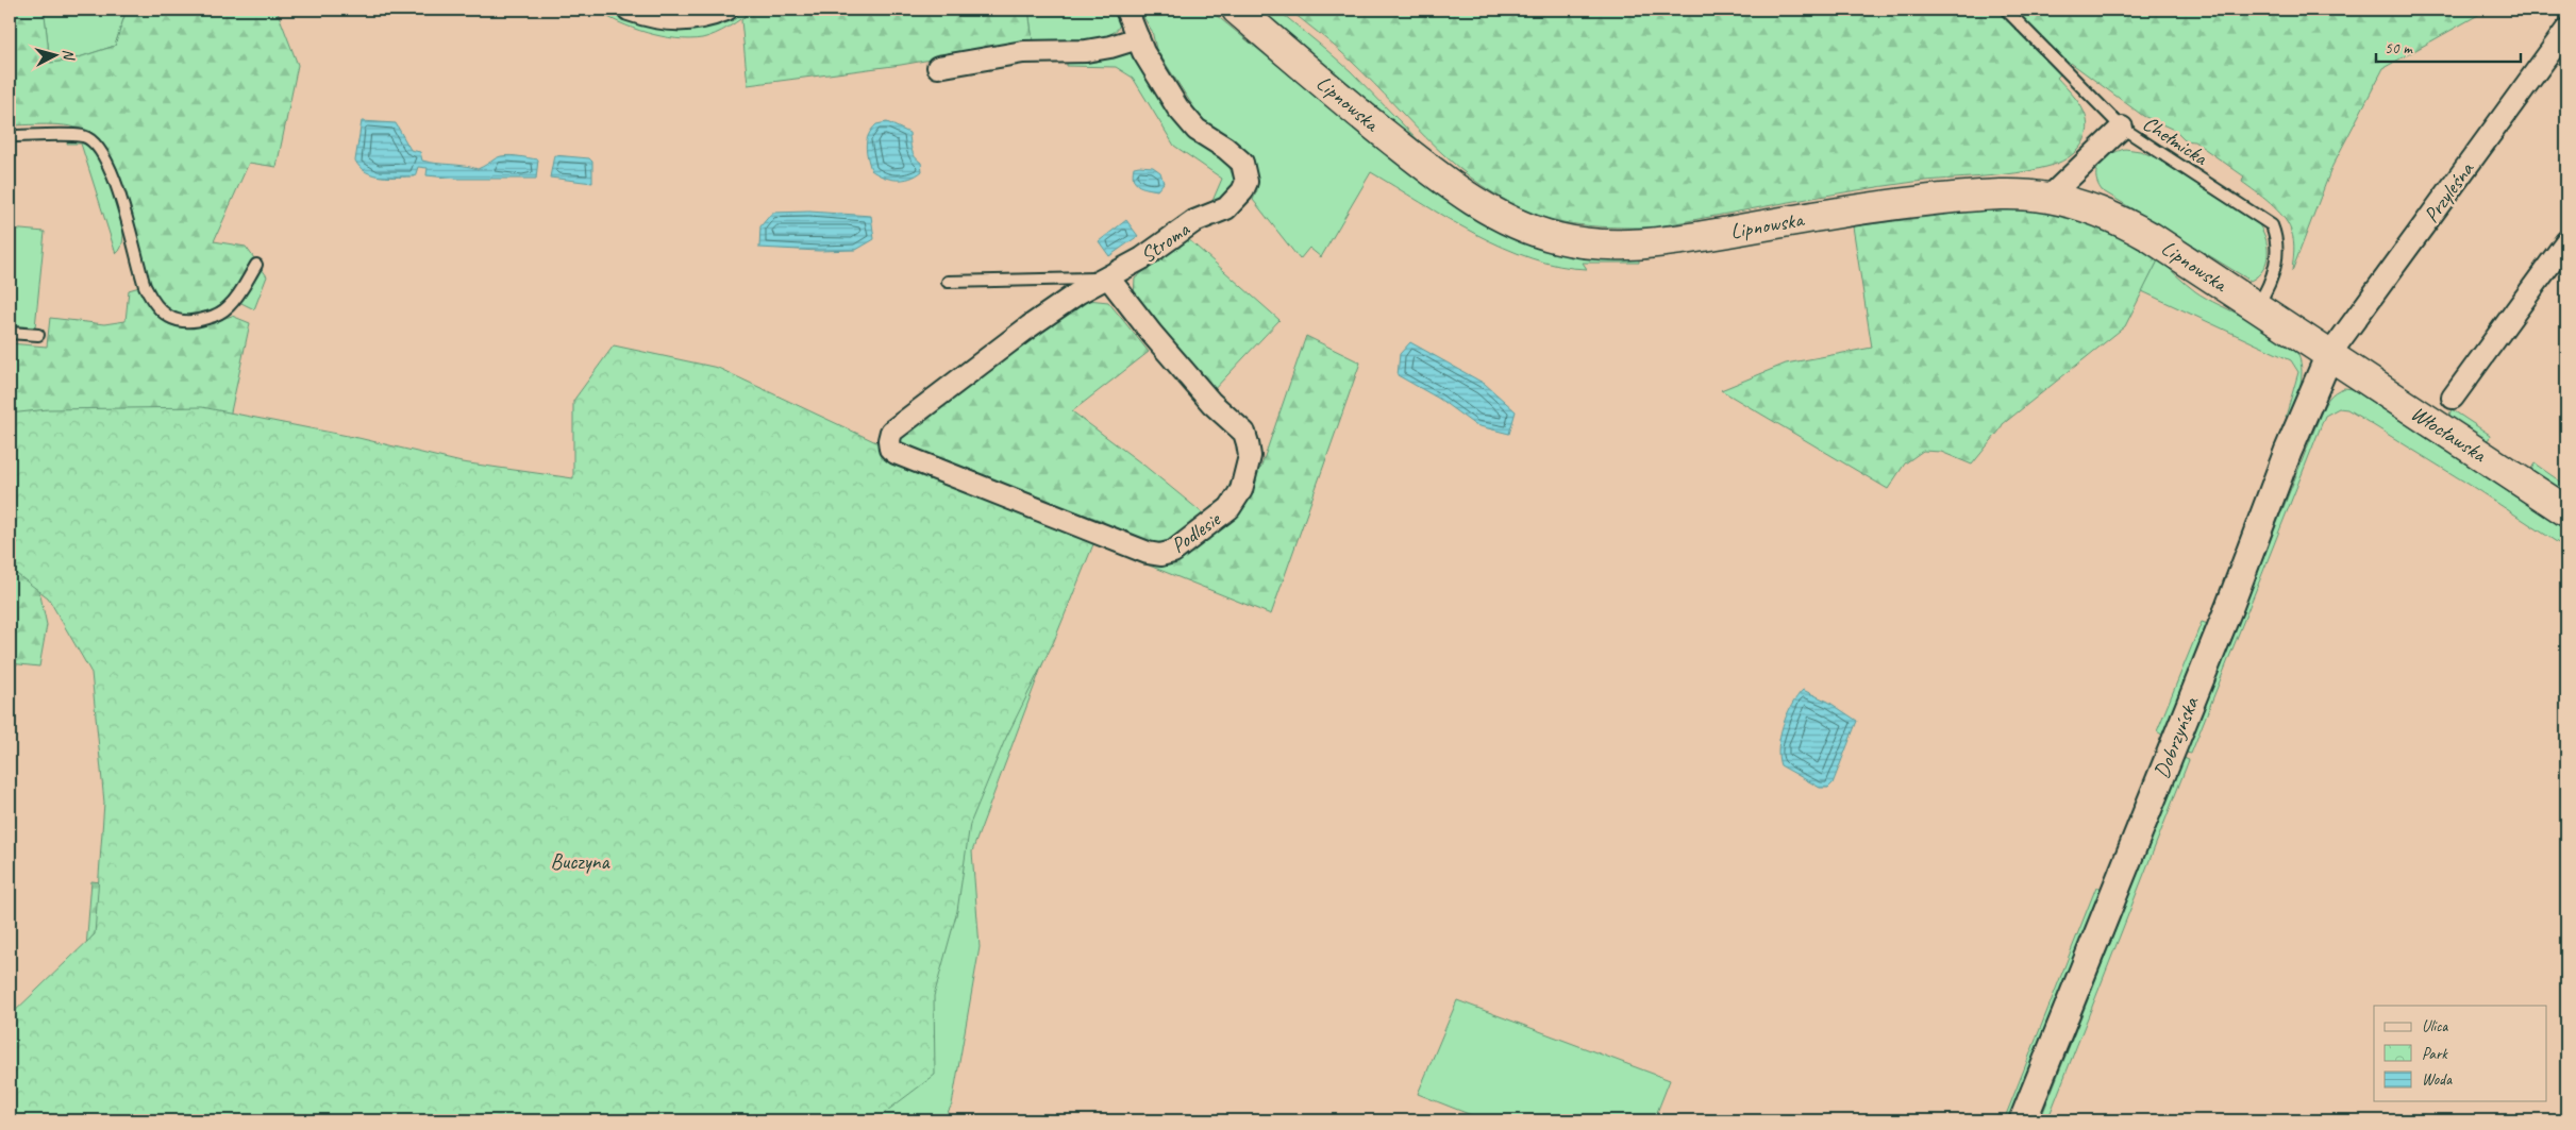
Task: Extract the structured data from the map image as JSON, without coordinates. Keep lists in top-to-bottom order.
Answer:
{
  "streets": {
    "main road": ["Lipnowska", "Włocławska"],
    "street": [
      "Przyleśna",
      "Stroma",
      "Podlesie",
      "Dobrzyńska"
    ],
    "lane": ["Chełmicka"]
  },
  "crossings": [
    ["Lipnowska", "Chełmicka"],
    ["Lipnowska", "Przyleśna"],
    ["Lipnowska", "Włocławska"],
    ["Lipnowska", "Dobrzyńska"],
    ["Przyleśna", "Włocławska"],
    ["Przyleśna", "Dobrzyńska"],
    ["Stroma", "Podlesie"],
    ["Włocławska", "Dobrzyńska"]
  ],
  "parks": ["Buczyna"],
  "legend": ["Ulica", "Park", "Woda"],
  "scale_bar": "50 m",
  "north": "right"
}
